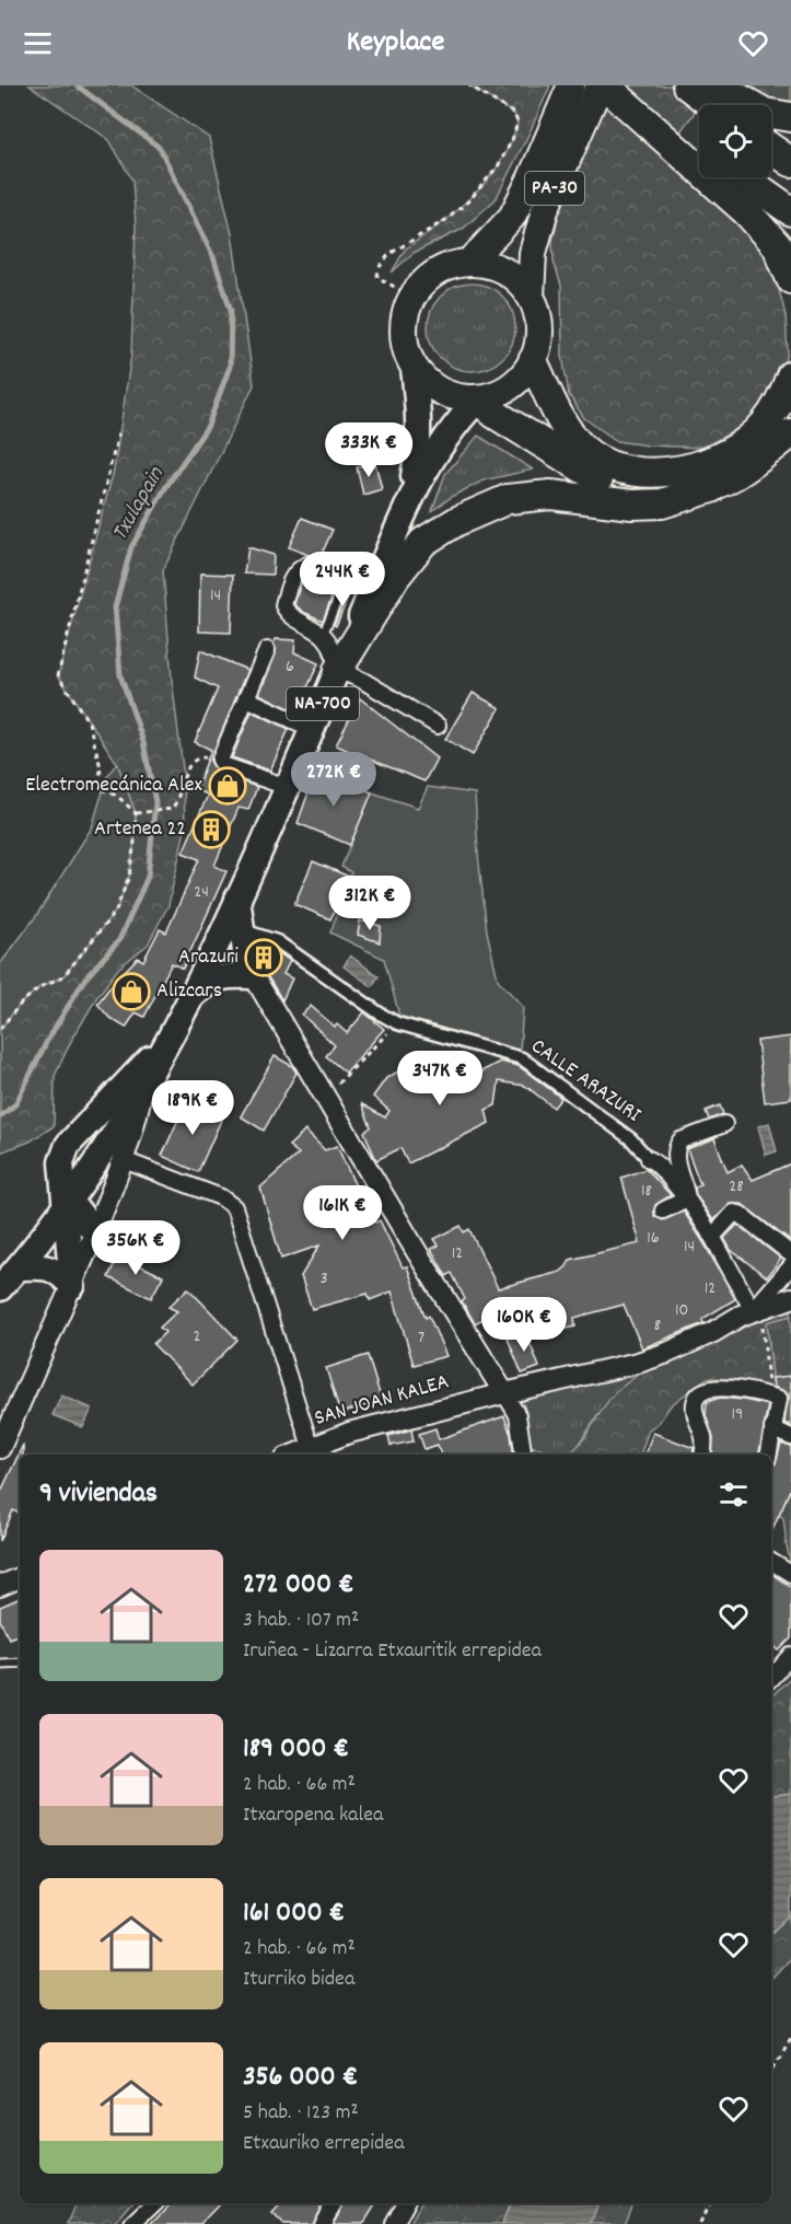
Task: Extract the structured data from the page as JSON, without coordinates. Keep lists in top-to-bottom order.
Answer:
{
  "streets": {
    "highway": ["PA-30"],
    "main road": ["NA-700"],
    "street": ["CALLE ARAZURI", "SAN JOAN KALEA"]
  },
  "crossings": [
    ["PA-30", "NA-700"]
  ],
  "water": ["Txulapain"],
  "places": {
    "shop": ["Electromecánica Alex", "Alizcars"],
    "building": ["Artenea 22", "Arazuri"]
  },
  "house_numbers": [
    "14",
    "6",
    "24",
    "28",
    "18",
    "16",
    "14",
    "12",
    "3",
    "12",
    "10",
    "8",
    "2",
    "7",
    "19"
  ],
  "page": {
    "header": "Keyplace",
    "price": [
      "333K €",
      "244K €",
      "272K €",
      "312K €",
      "347K €",
      "189K €",
      "161K €",
      "356K €",
      "160K €"
    ],
    "heading": "9 viviendas",
    "list": [
      {
        "name": "272 000 €",
        "note": "3 hab. · 107 m² · Iruñea - Lizarra Etxauritik errepidea"
      },
      {
        "name": "189 000 €",
        "note": "2 hab. · 66 m² · Itxaropena kalea"
      },
      {
        "name": "161 000 €",
        "note": "2 hab. · 66 m² · Iturriko bidea"
      },
      {
        "name": "356 000 €",
        "note": "5 hab. · 123 m² · Etxauriko errepidea"
      }
    ]
  }
}
